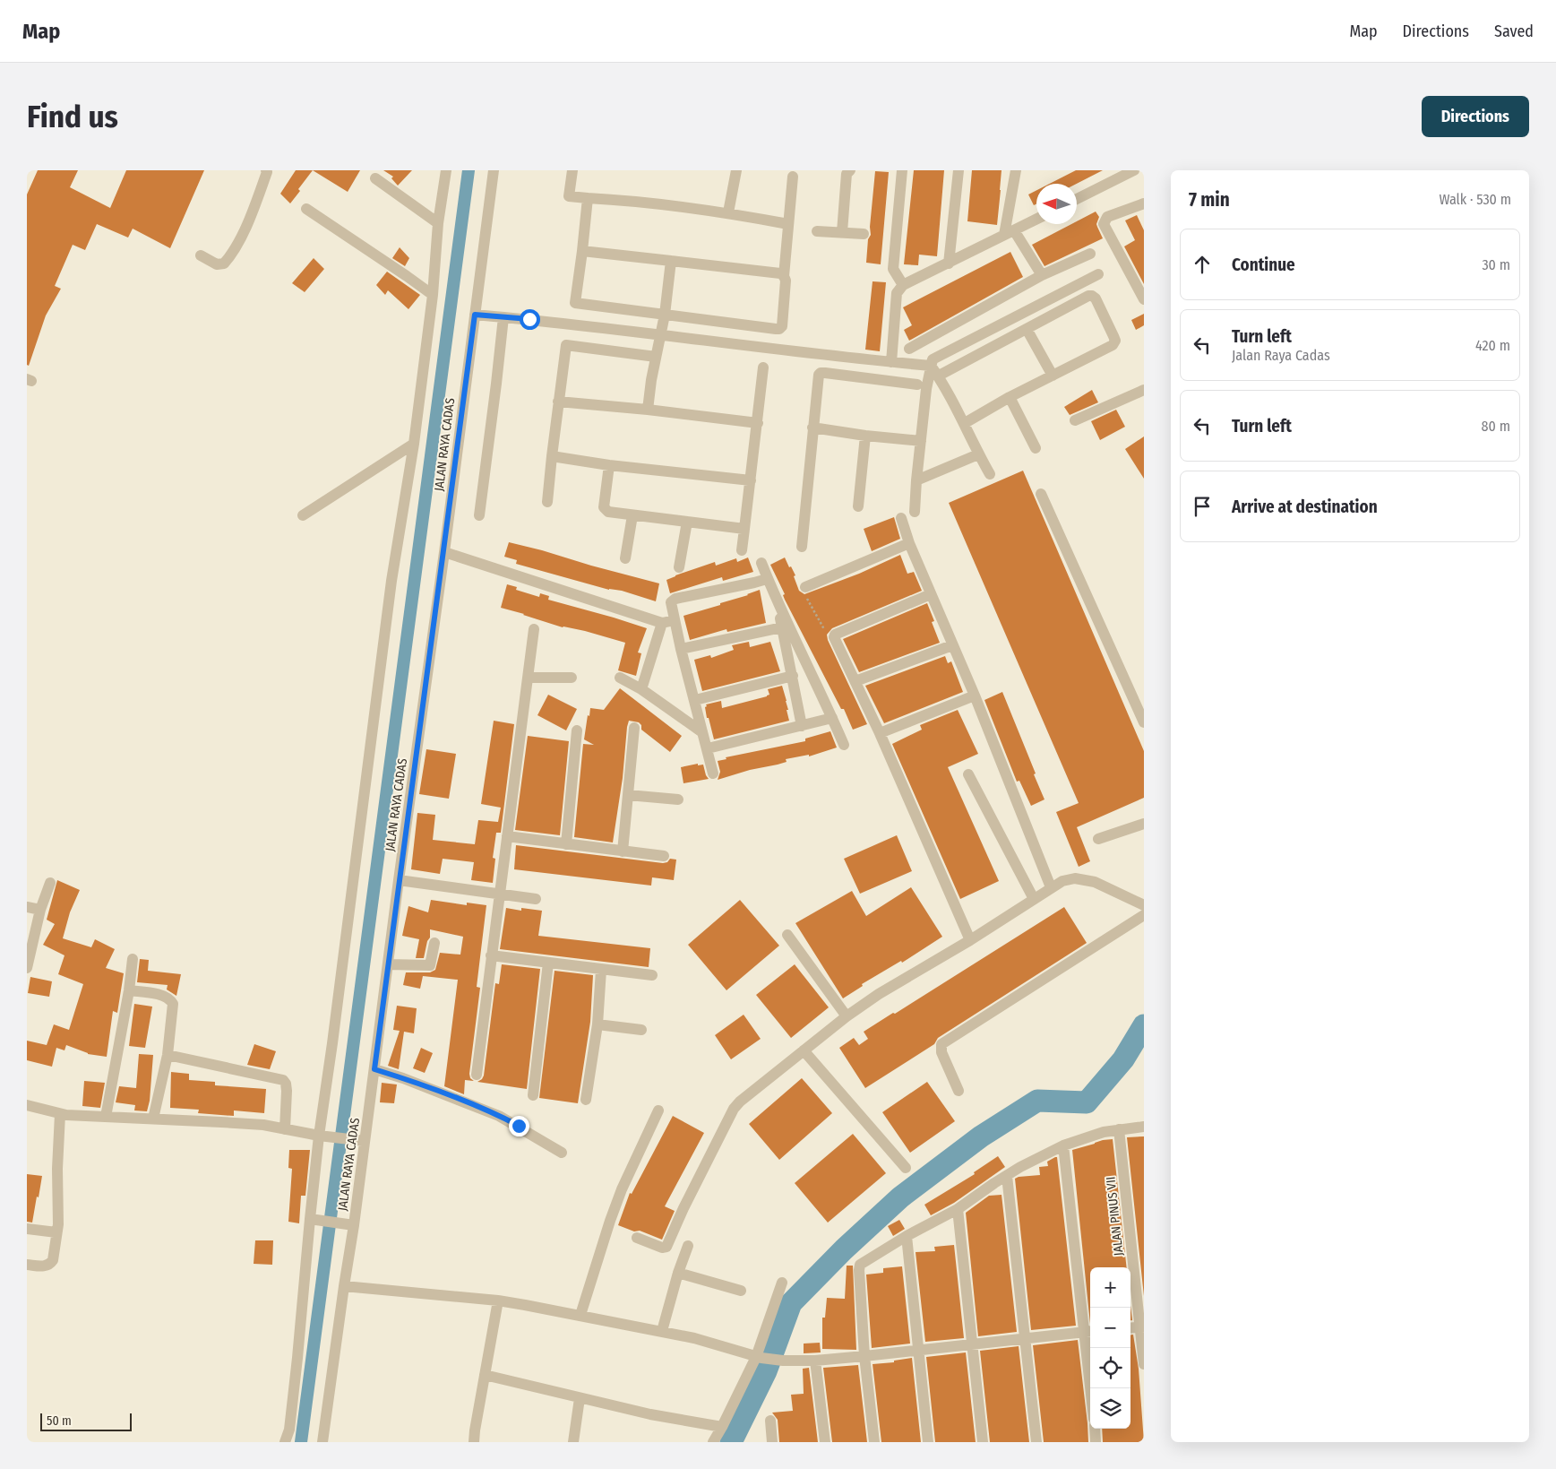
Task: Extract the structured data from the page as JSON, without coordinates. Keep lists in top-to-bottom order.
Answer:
{
  "streets": {
    "street": ["JALAN RAYA CADAS", "JALAN PINUS VII"]
  },
  "scale_bar": "50 m",
  "north": "left",
  "page": {
    "header": "Map",
    "nav": ["Map", "Directions", "Saved"],
    "buttons": "Directions",
    "title": "Find us",
    "heading": ["7 min", "Walk · 530 m"],
    "list": [
      ["Continue", "30 m"],
      ["Turn left", "Jalan Raya Cadas", "420 m"],
      ["Turn left", "80 m"],
      "Arrive at destination"
    ],
    "map_buttons": ["+", "−"],
    "scale": "50 m"
  }
}
